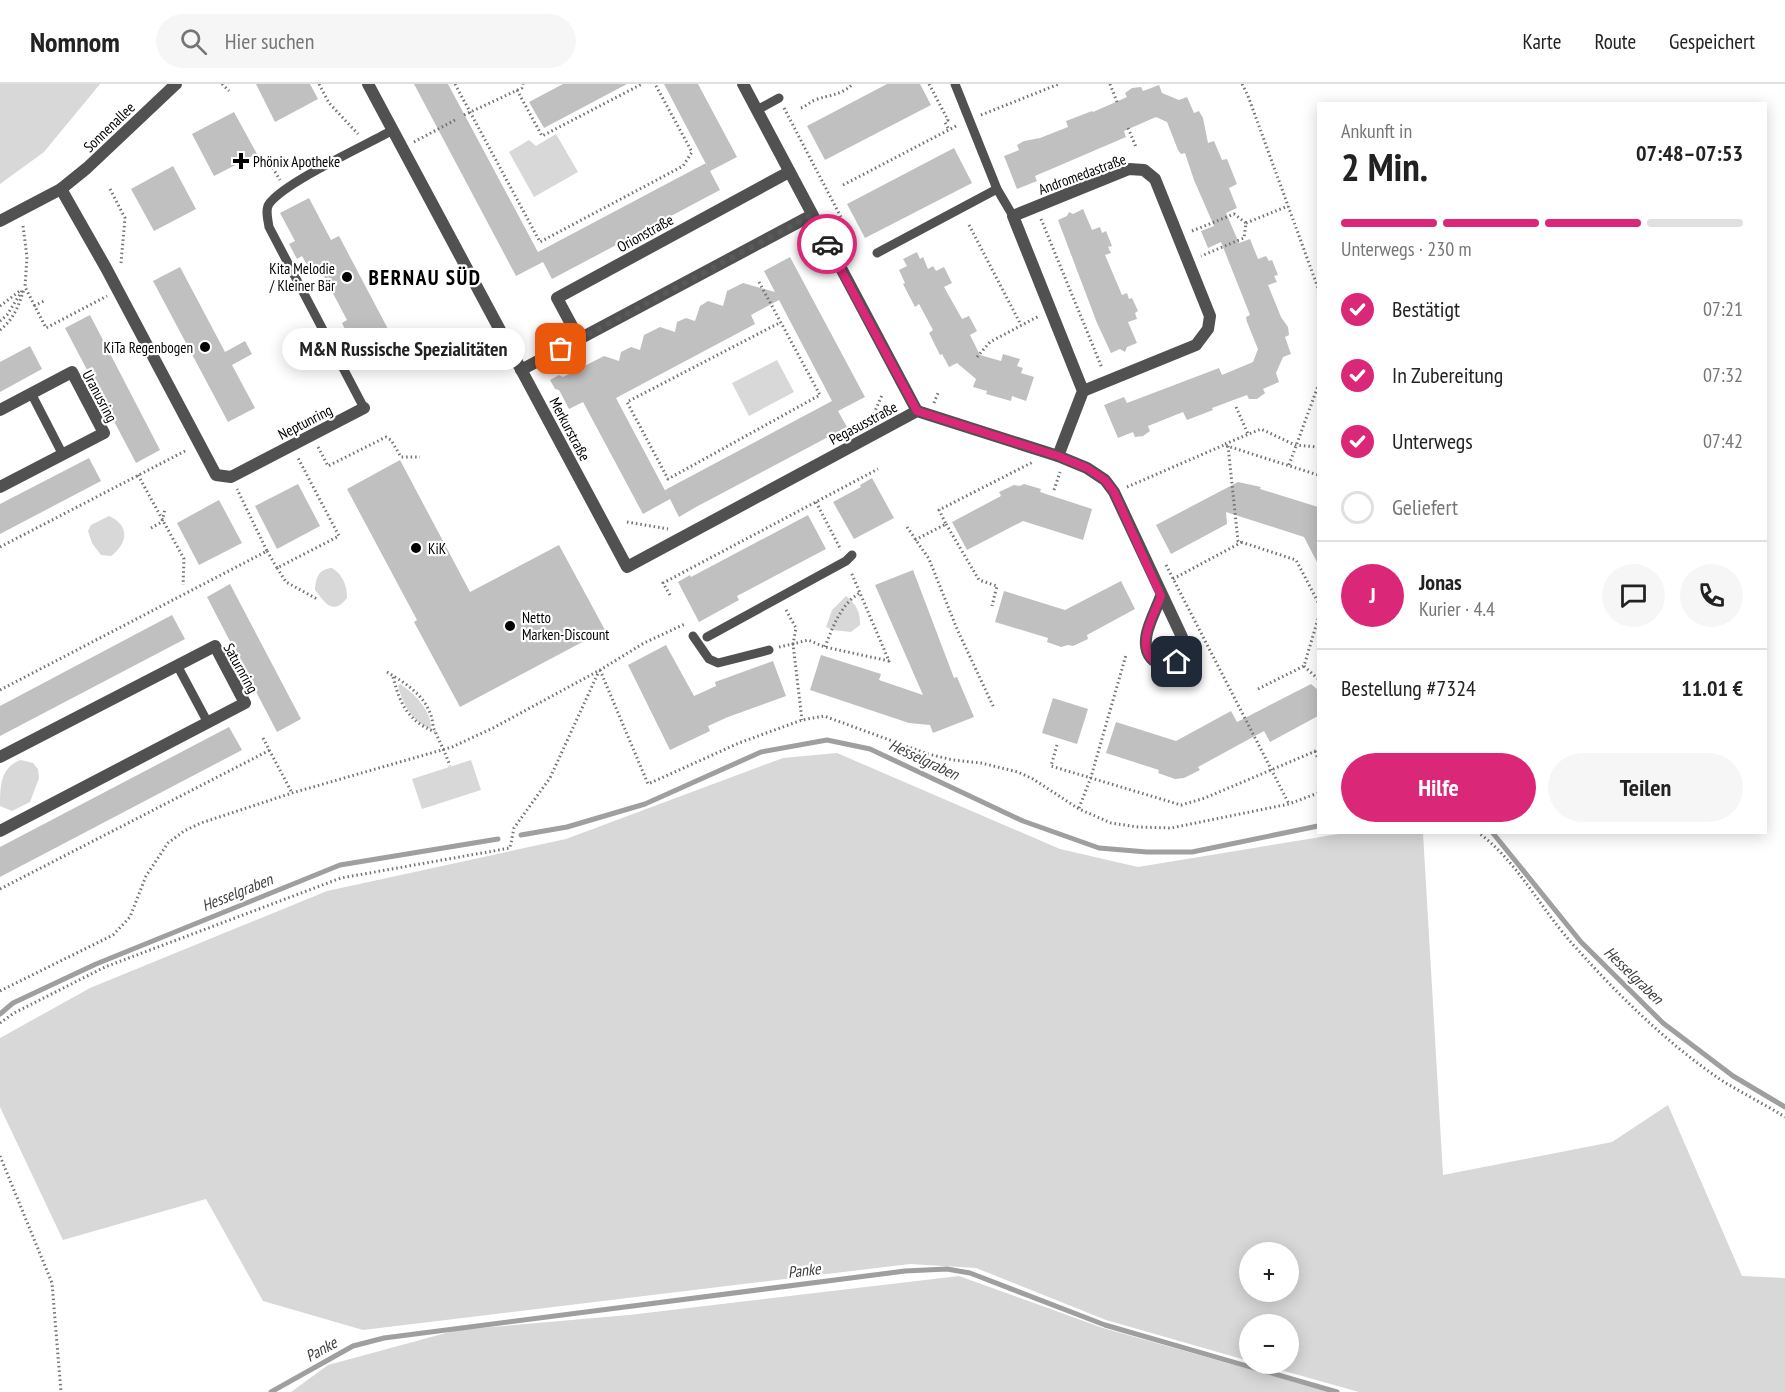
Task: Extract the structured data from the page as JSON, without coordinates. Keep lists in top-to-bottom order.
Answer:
{
  "streets": {
    "street": [
      "Sonnenallee",
      "Andromedastraße",
      "Orionstraße",
      "Uranusring",
      "Neptunring",
      "Pegasusstraße",
      "Merkurstraße",
      "Saturnring"
    ]
  },
  "crossings": [
    ["Neptunring", "Merkurstraße"],
    ["Pegasusstraße", "Merkurstraße"]
  ],
  "districts": ["BERNAU SÜD"],
  "water": ["Hesselgraben", "Panke"],
  "places": {
    "health": ["Phönix Apotheke"],
    "other": [
      "Kita Melodie / Kleiner Bär",
      "KiTa Regenbogen",
      "M&N Russische Spezialitäten",
      "KiK",
      "Netto Marken-Discount"
    ]
  },
  "page": {
    "header": "Nomnom",
    "search": "Hier suchen",
    "nav": ["Karte", "Route", "Gespeichert"],
    "heading": ["2 Min.", "Ankunft in", "07:48–07:53"],
    "panel": [
      "Jonas",
      "Kurier · 4.4",
      "Bestellung #7324",
      "11.01 €"
    ],
    "bar": "Unterwegs · 230 m",
    "list": [
      ["Bestätigt", "07:21"],
      ["In Zubereitung", "07:32"],
      ["Unterwegs", "07:42"],
      "Geliefert"
    ],
    "bubble": "M&N Russische Spezialitäten",
    "round": "J",
    "buttons": ["Hilfe", "Teilen"],
    "map_buttons": ["+", "−"]
  }
}
